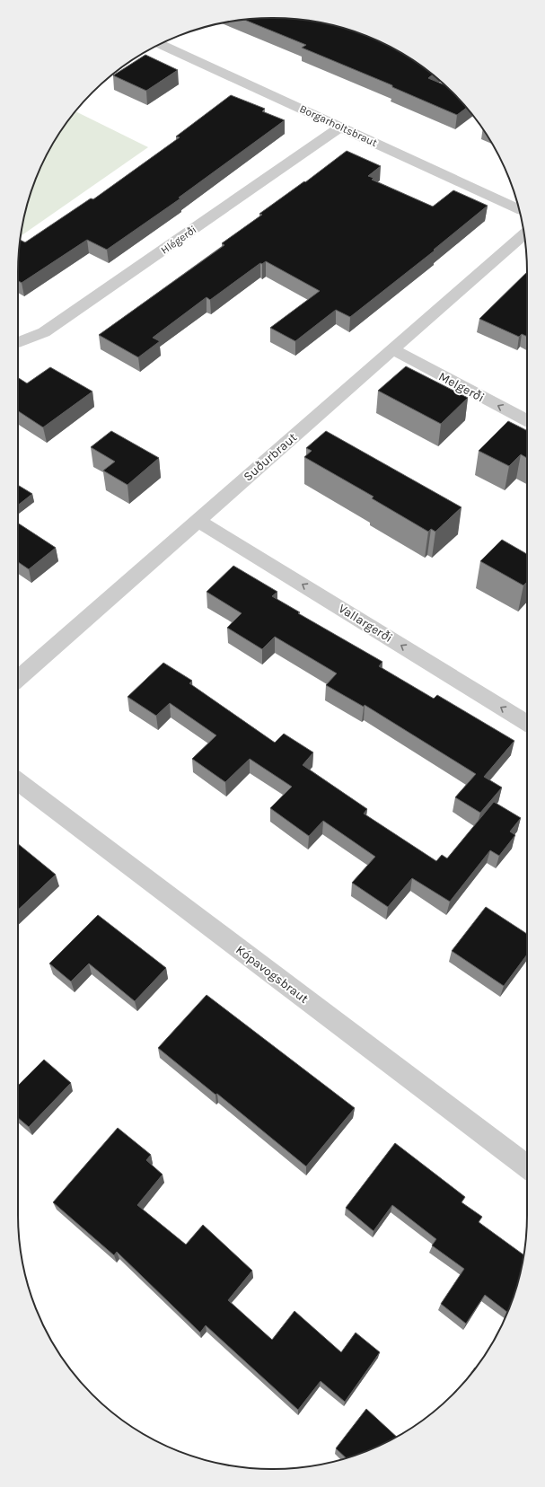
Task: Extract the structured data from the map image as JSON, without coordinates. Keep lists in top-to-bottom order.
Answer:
{
  "streets": {
    "street": [
      "Borgarholtsbraut",
      "Hlégerði",
      "Melgerði",
      "Suðurbraut",
      "Vallargerði",
      "Kópavogsbraut"
    ]
  },
  "crossings": [
    ["Borgarholtsbraut", "Hlégerði"],
    ["Melgerði", "Suðurbraut"],
    ["Suðurbraut", "Vallargerði"]
  ],
  "one_way": ["Melgerði", "Vallargerði"]
}
